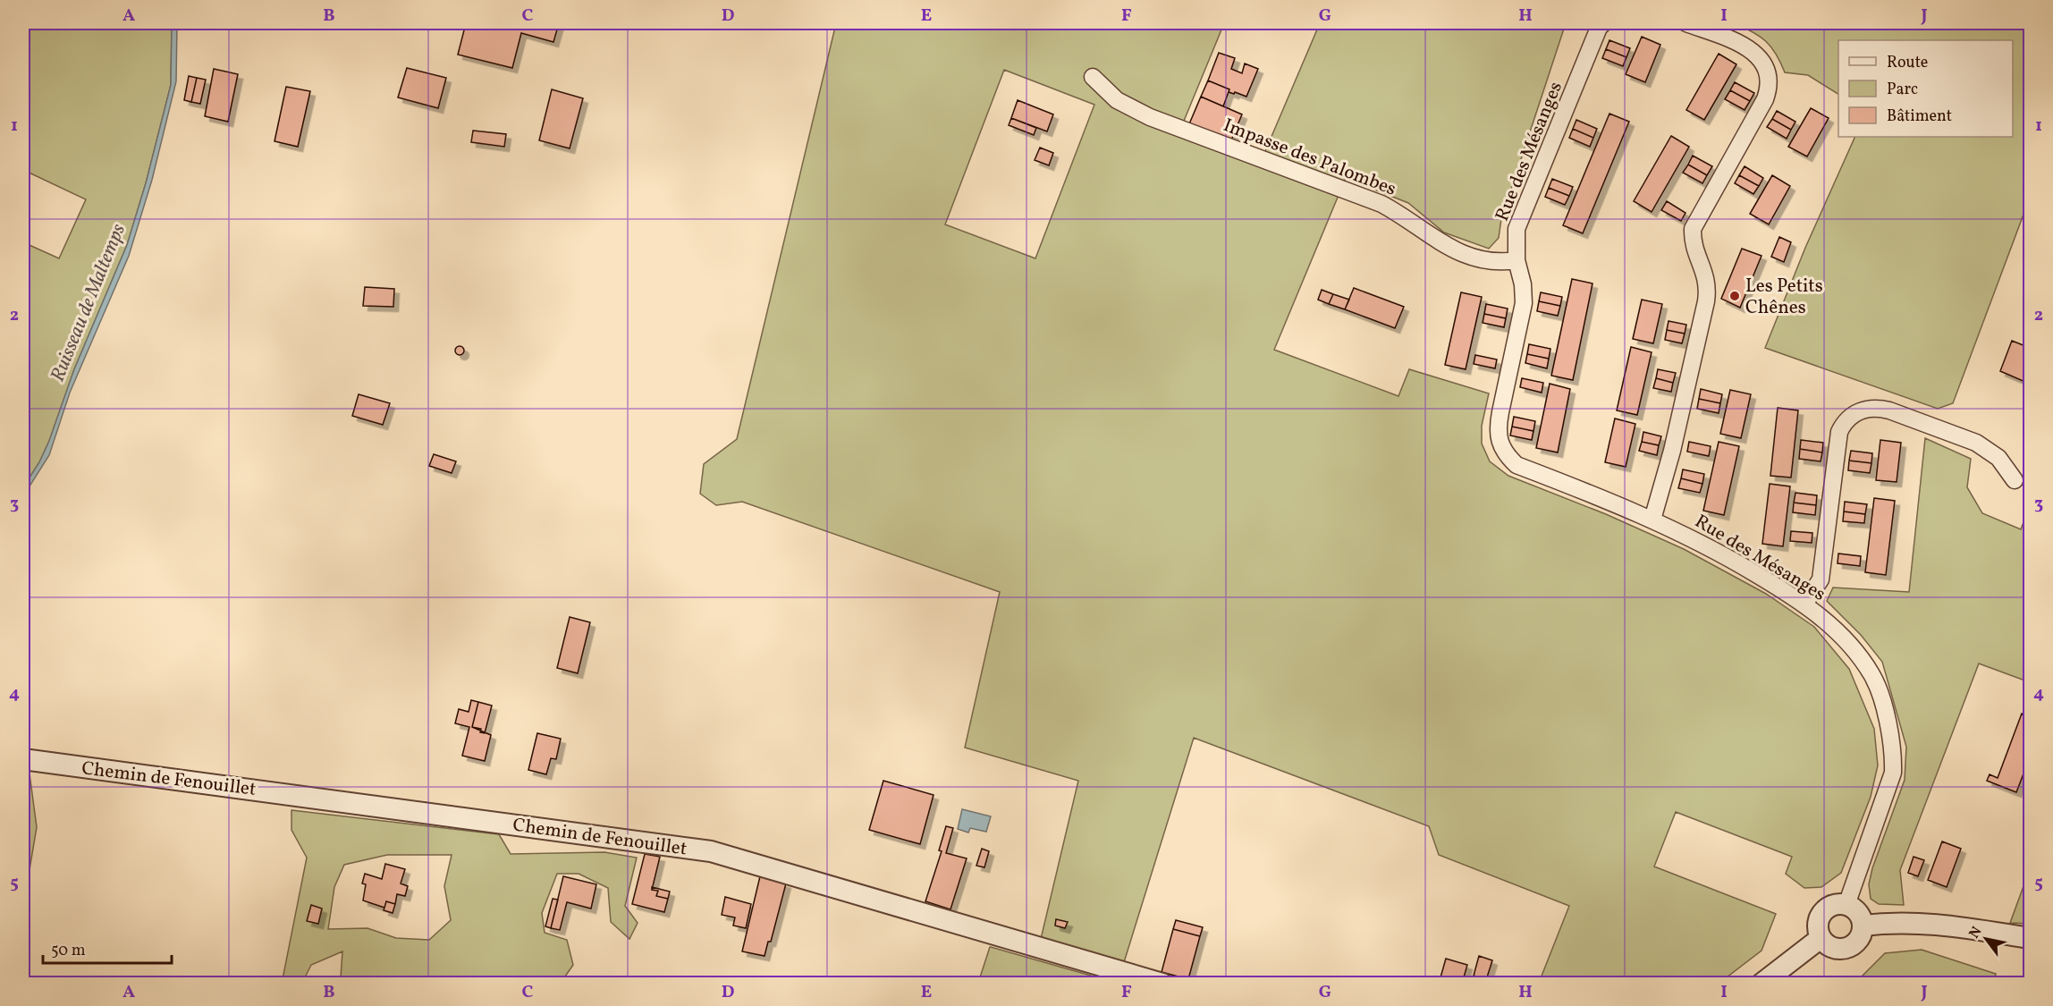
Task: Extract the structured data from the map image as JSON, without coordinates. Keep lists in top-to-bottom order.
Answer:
{
  "streets": {
    "street": ["Rue des Mésanges", "Impasse des Palombes", "Chemin de Fenouillet"]
  },
  "crossings": [
    ["Rue des Mésanges", "Impasse des Palombes"]
  ],
  "water": ["Ruisseau de Maltemps"],
  "places": ["Les Petits Chênes"],
  "legend": ["Route", "Parc", "Bâtiment"],
  "scale_bar": "50 m",
  "north": "top left",
  "grid": {
    "columns": [
      "A",
      "B",
      "C",
      "D",
      "E",
      "F",
      "G",
      "H",
      "I",
      "J"
    ],
    "rows": [
      "1",
      "2",
      "3",
      "4",
      "5"
    ]
  }
}
